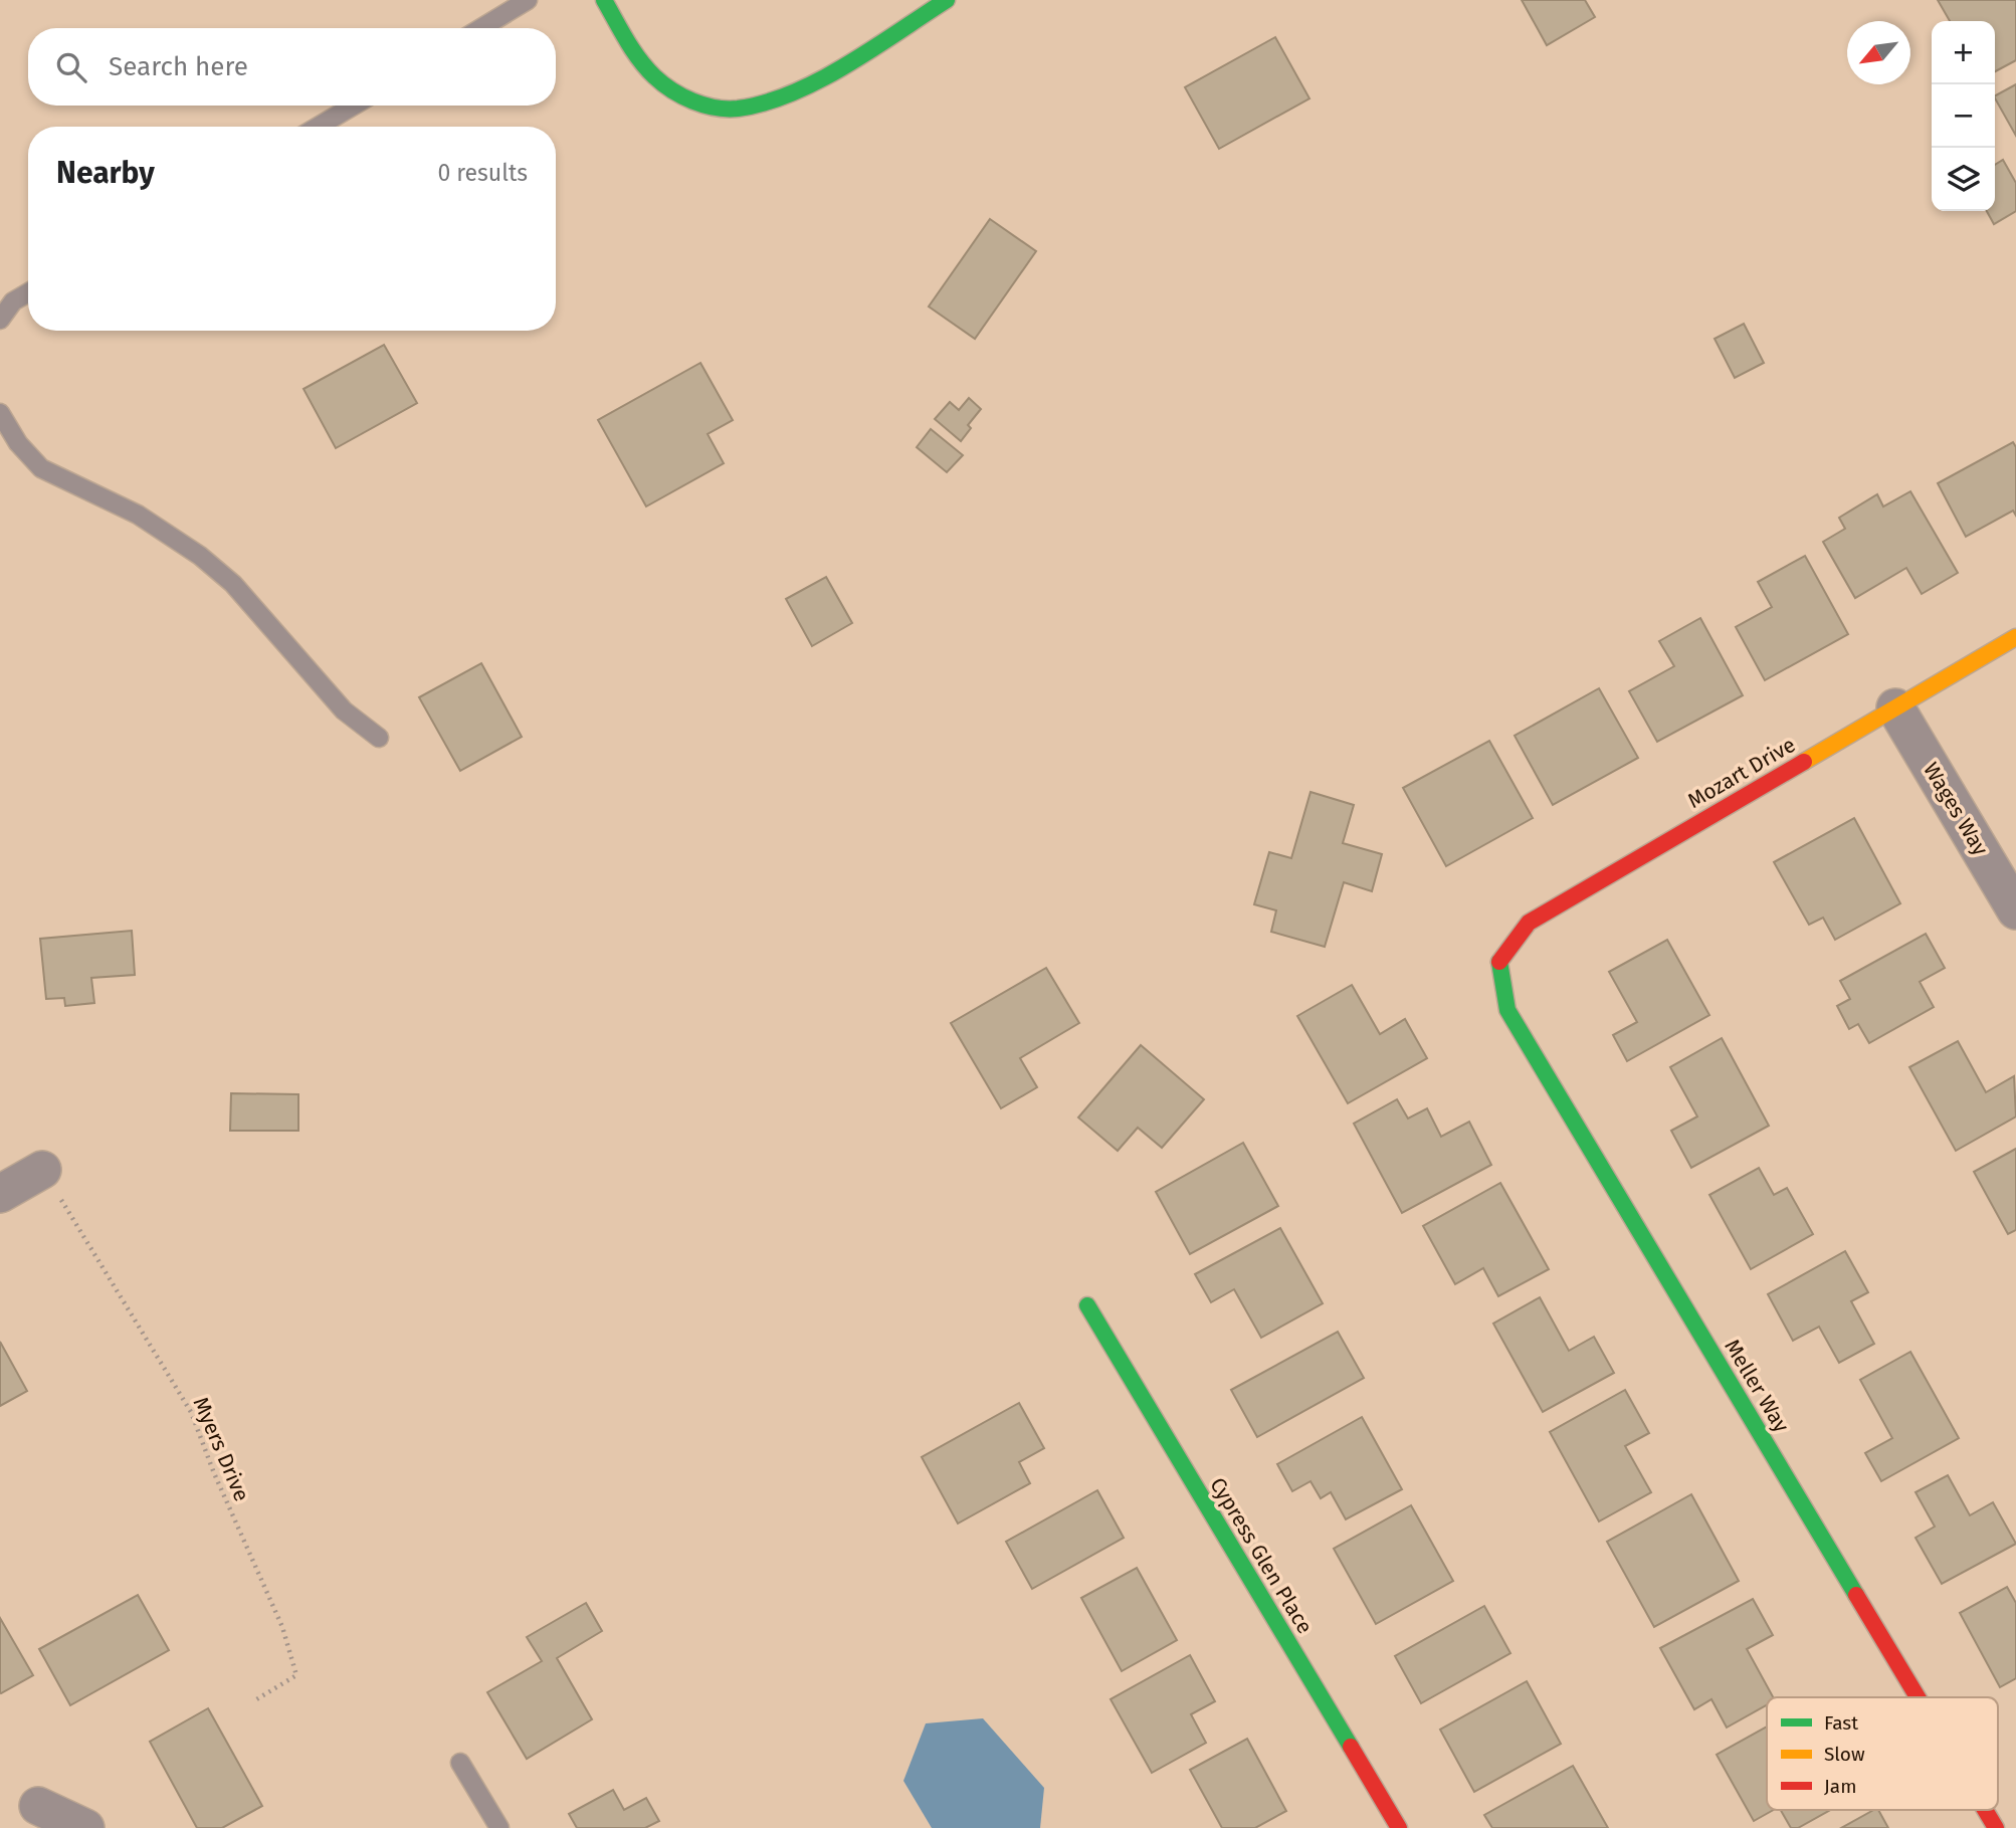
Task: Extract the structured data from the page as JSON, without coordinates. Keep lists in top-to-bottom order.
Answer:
{
  "streets": {
    "street": [
      "Mozart Drive",
      "Wages Way",
      "Meller Way",
      "Cypress Glen Place"
    ],
    "path": ["Myers Drive"]
  },
  "crossings": [
    ["Mozart Drive", "Wages Way"],
    ["Mozart Drive", "Meller Way"]
  ],
  "legend": ["Fast", "Slow", "Jam"],
  "north": "bottom left",
  "page": {
    "map_buttons": ["+", "−"],
    "search": "Search here",
    "heading": ["Nearby", "0 results"]
  }
}
